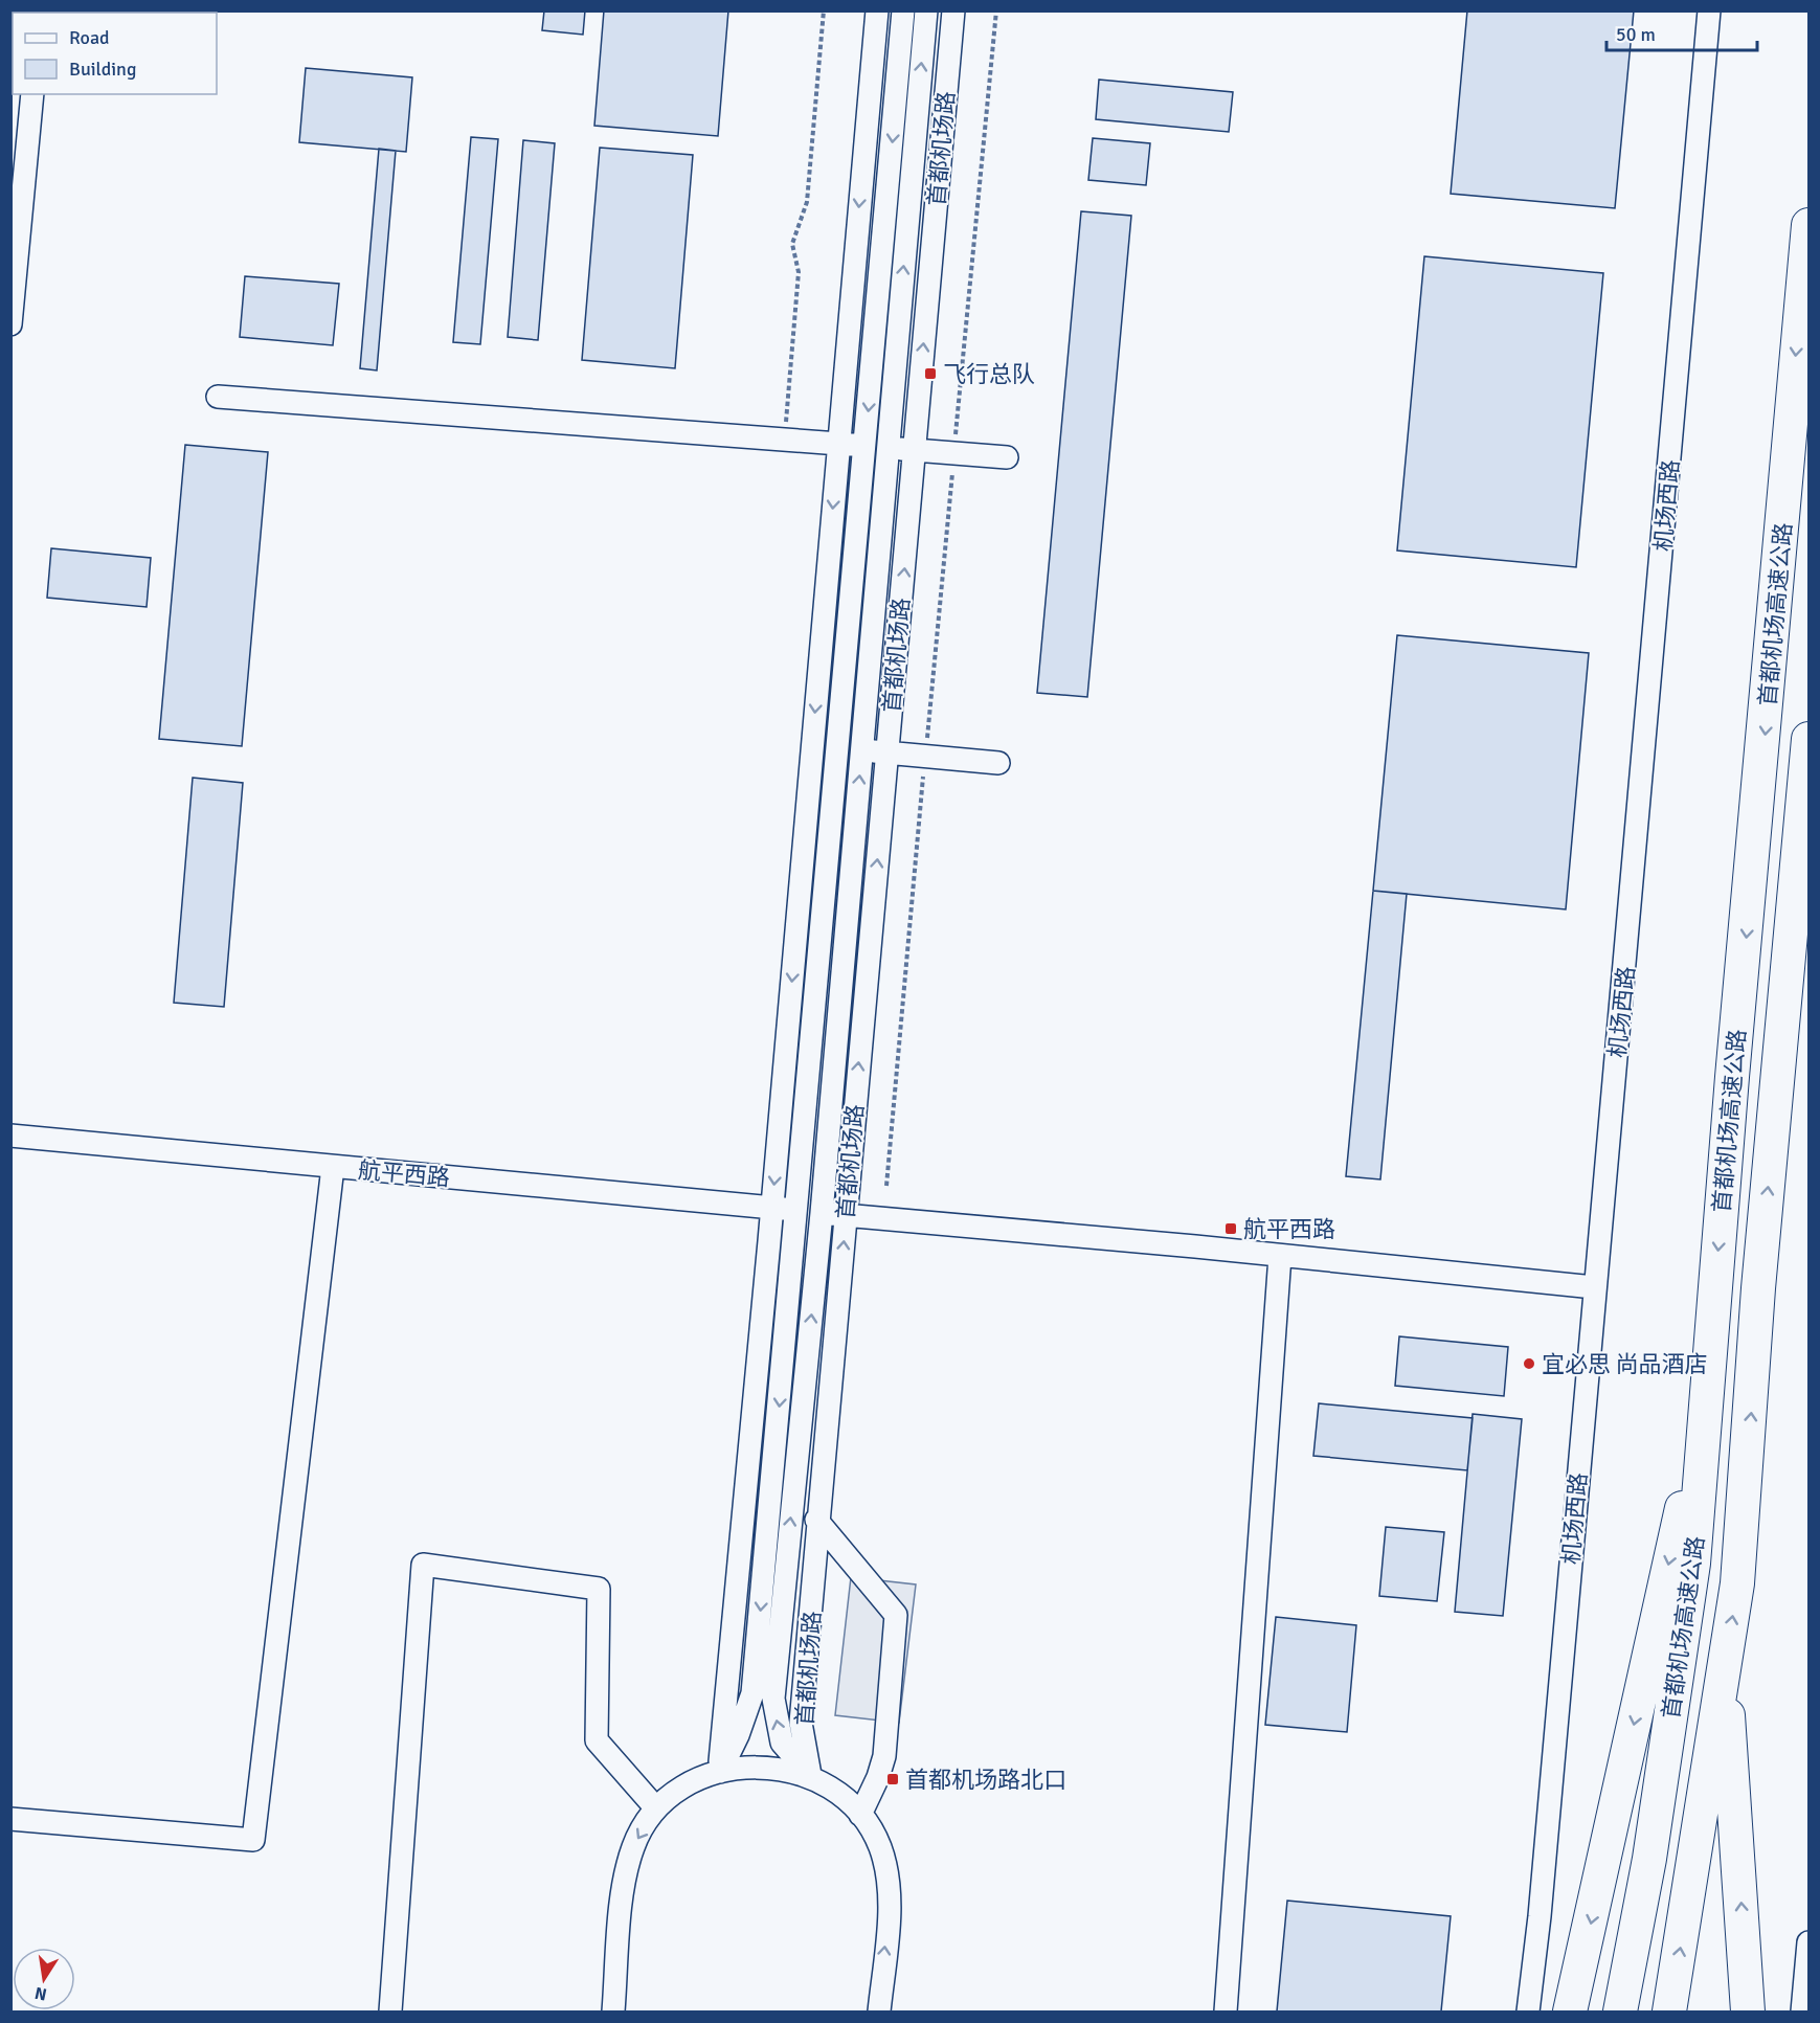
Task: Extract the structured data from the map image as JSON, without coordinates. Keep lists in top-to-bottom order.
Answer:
{
  "streets": {
    "highway": ["首都机场高速公路"],
    "street": ["首都机场路", "机场西路", "航平西路"]
  },
  "crossings": [
    ["首都机场路", "航平西路"]
  ],
  "places": {
    "transit": ["飞行总队", "航平西路", "首都机场路北口"],
    "other": ["宜必思 尚品酒店"]
  },
  "legend": ["Road", "Building"],
  "scale_bar": "50 m",
  "north": "bottom"
}
